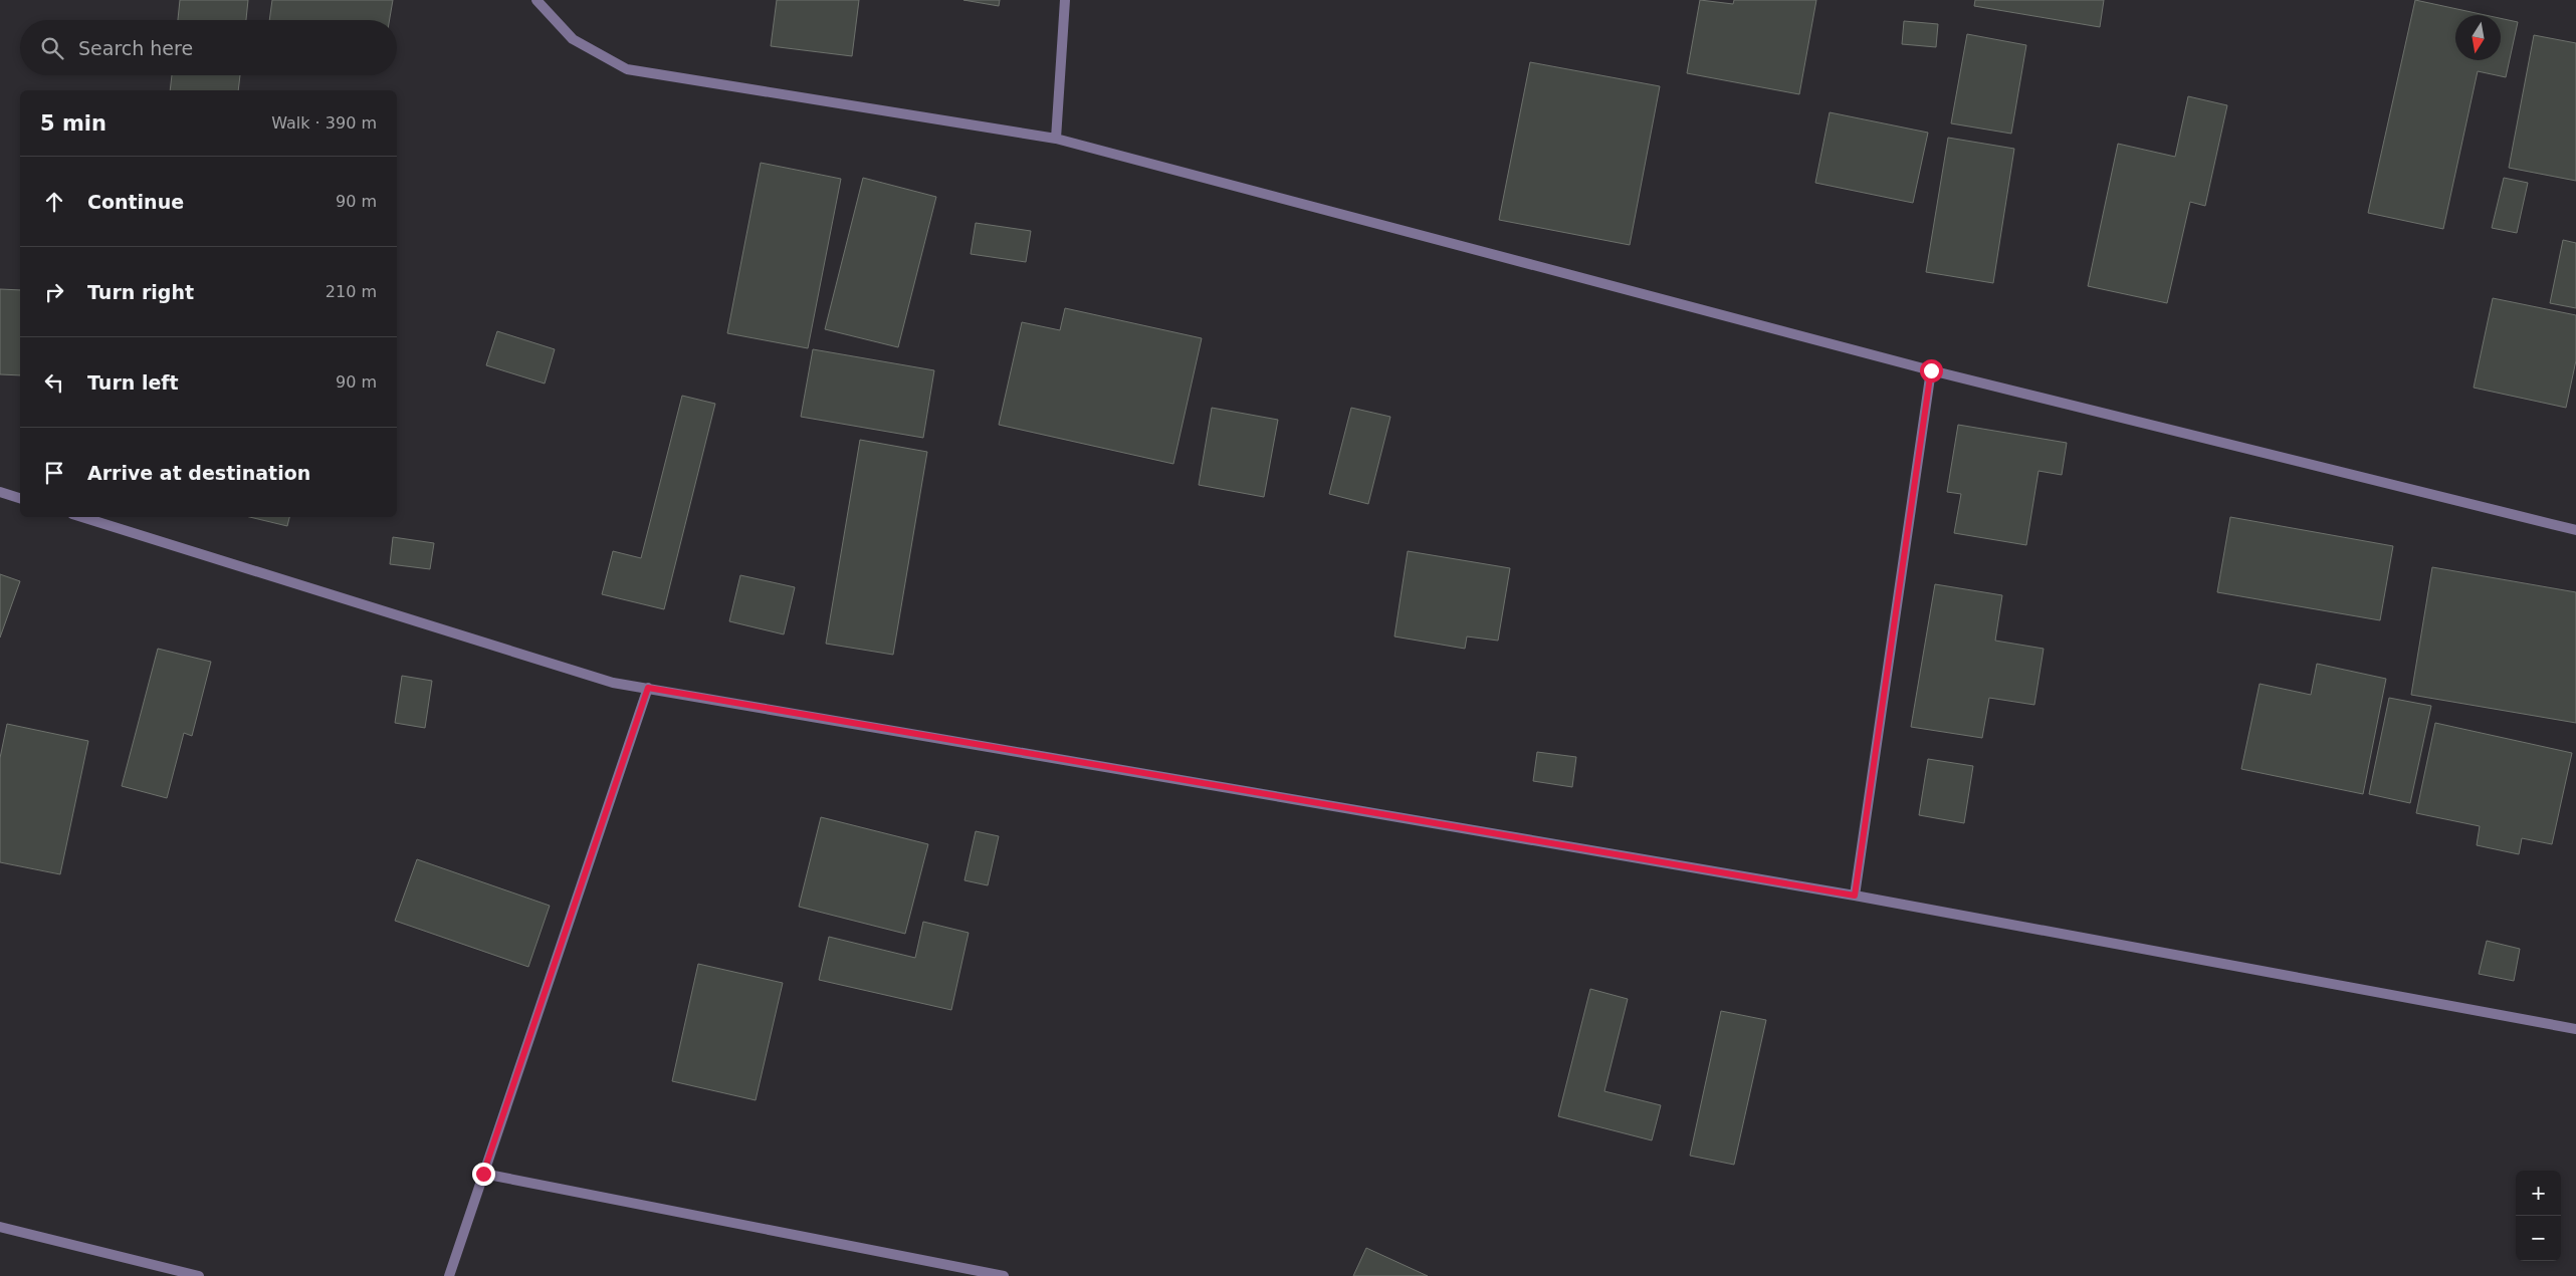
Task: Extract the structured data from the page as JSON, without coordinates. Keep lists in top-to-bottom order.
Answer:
{
  "north": "bottom",
  "page": {
    "search": "Search here",
    "heading": ["5 min", "Walk · 390 m"],
    "list": [
      ["Continue", "90 m"],
      ["Turn right", "210 m"],
      ["Turn left", "90 m"],
      "Arrive at destination"
    ],
    "map_buttons": ["+", "−"]
  }
}
